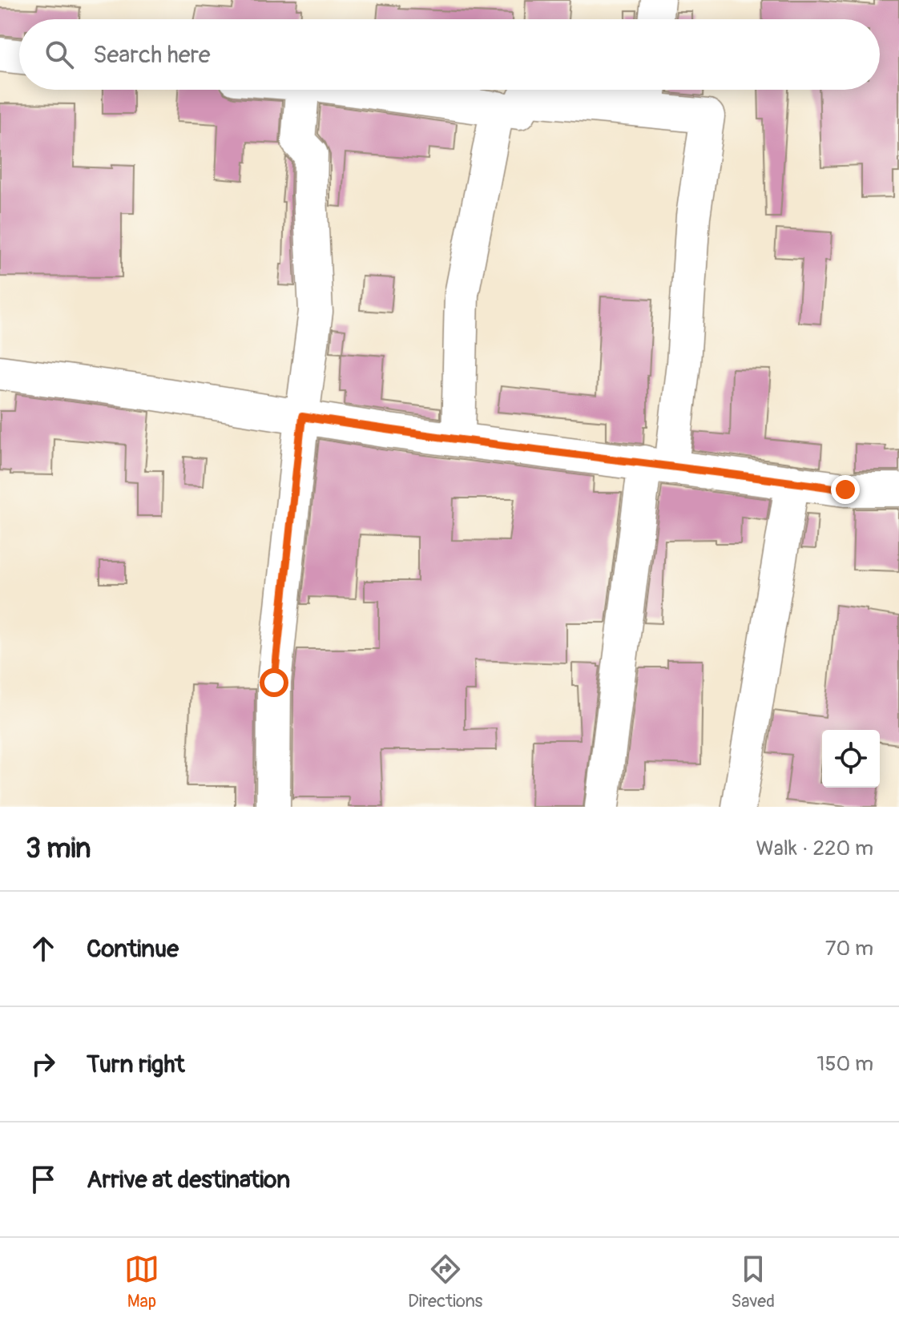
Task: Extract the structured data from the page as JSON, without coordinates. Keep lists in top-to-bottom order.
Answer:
{
  "page": {
    "search": "Search here",
    "heading": ["3 min", "Walk · 220 m"],
    "list": [
      ["Continue", "70 m"],
      ["Turn right", "150 m"],
      "Arrive at destination"
    ],
    "nav": ["Map", "Directions", "Saved"]
  }
}
